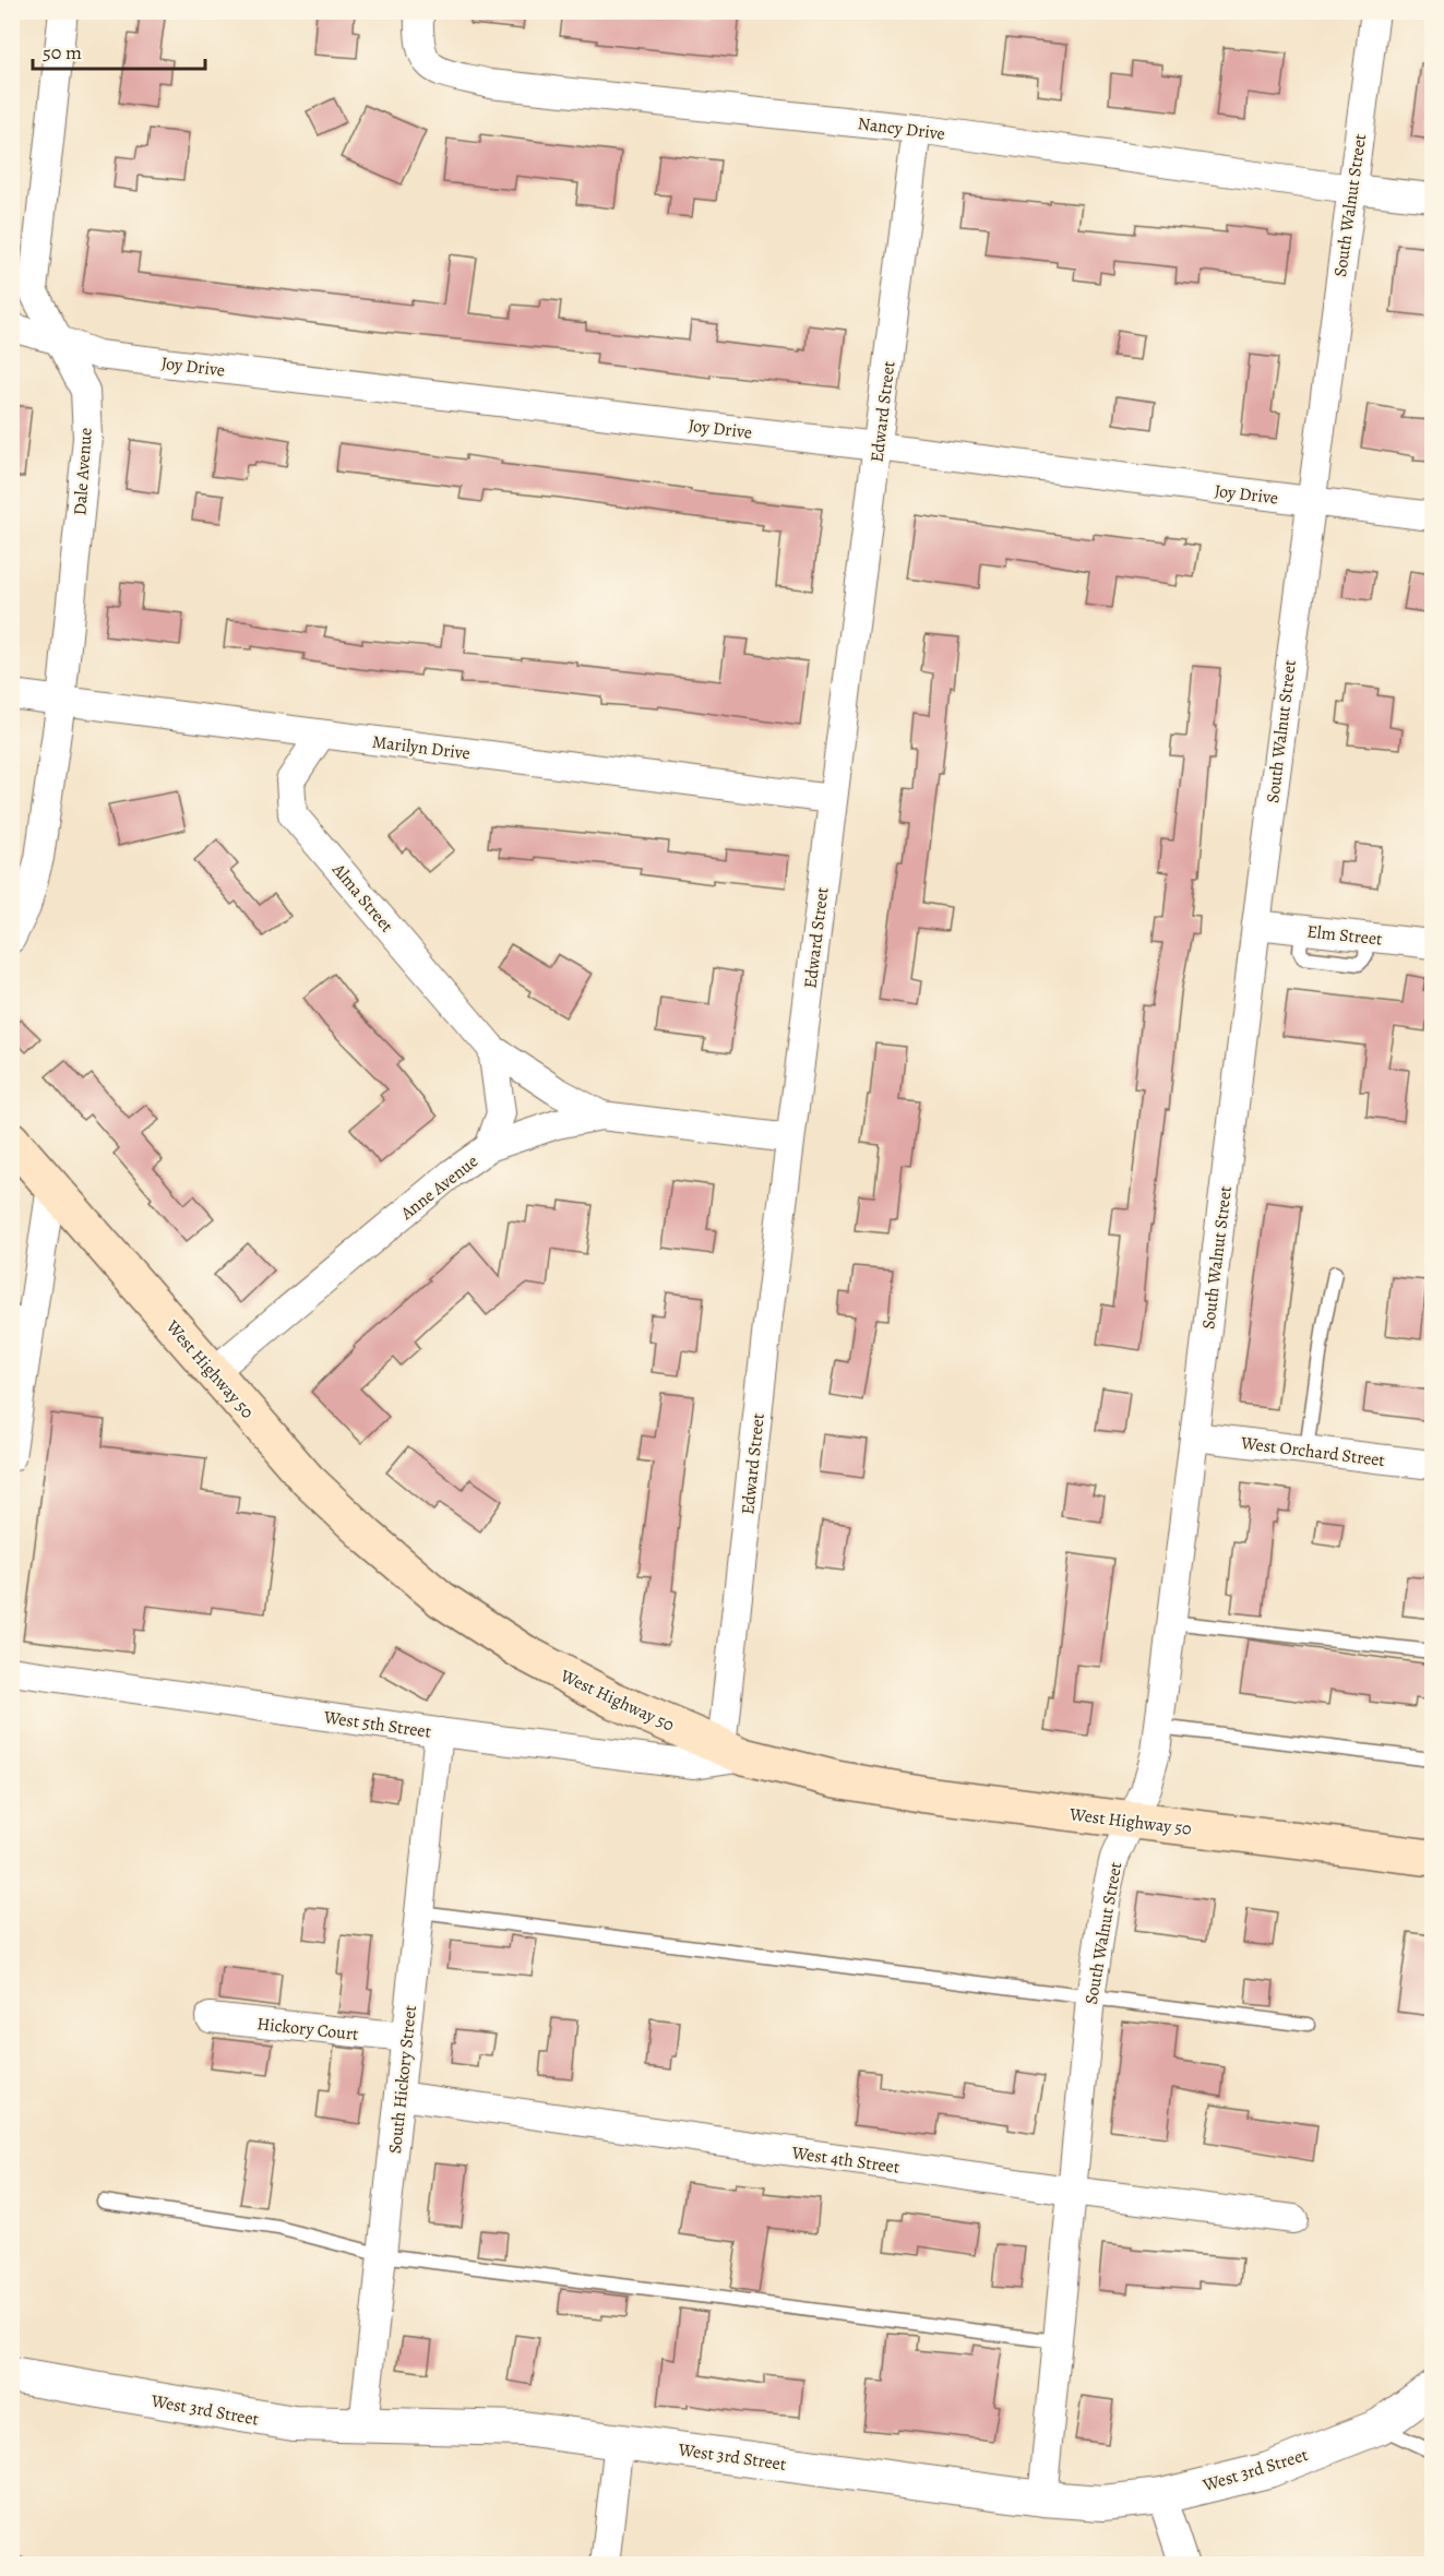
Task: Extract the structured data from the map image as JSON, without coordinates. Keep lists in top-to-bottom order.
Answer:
{
  "streets": {
    "main road": ["West Highway 50"],
    "street": [
      "Nancy Drive",
      "South Walnut Street",
      "Joy Drive",
      "Edward Street",
      "Dale Avenue",
      "Marilyn Drive",
      "Alma Street",
      "Elm Street",
      "Anne Avenue",
      "West Orchard Street",
      "West 5th Street",
      "Hickory Court",
      "South Hickory Street",
      "West 4th Street",
      "West 3rd Street"
    ]
  },
  "crossings": [
    ["Nancy Drive", "South Walnut Street"],
    ["Nancy Drive", "Edward Street"],
    ["South Walnut Street", "Joy Drive"],
    ["South Walnut Street", "Elm Street"],
    ["South Walnut Street", "West Highway 50"],
    ["South Walnut Street", "West Orchard Street"],
    ["South Walnut Street", "West 4th Street"],
    ["South Walnut Street", "West 3rd Street"],
    ["Joy Drive", "Edward Street"],
    ["Joy Drive", "Dale Avenue"],
    ["Edward Street", "Marilyn Drive"],
    ["Edward Street", "Anne Avenue"],
    ["Edward Street", "West Highway 50"],
    ["Edward Street", "West 5th Street"],
    ["Dale Avenue", "Marilyn Drive"],
    ["Marilyn Drive", "Alma Street"],
    ["Alma Street", "Anne Avenue"],
    ["Anne Avenue", "West Highway 50"],
    ["West Highway 50", "West 5th Street"],
    ["West 5th Street", "South Hickory Street"],
    ["Hickory Court", "South Hickory Street"],
    ["South Hickory Street", "West 4th Street"],
    ["South Hickory Street", "West 3rd Street"]
  ],
  "scale_bar": "50 m"
}
